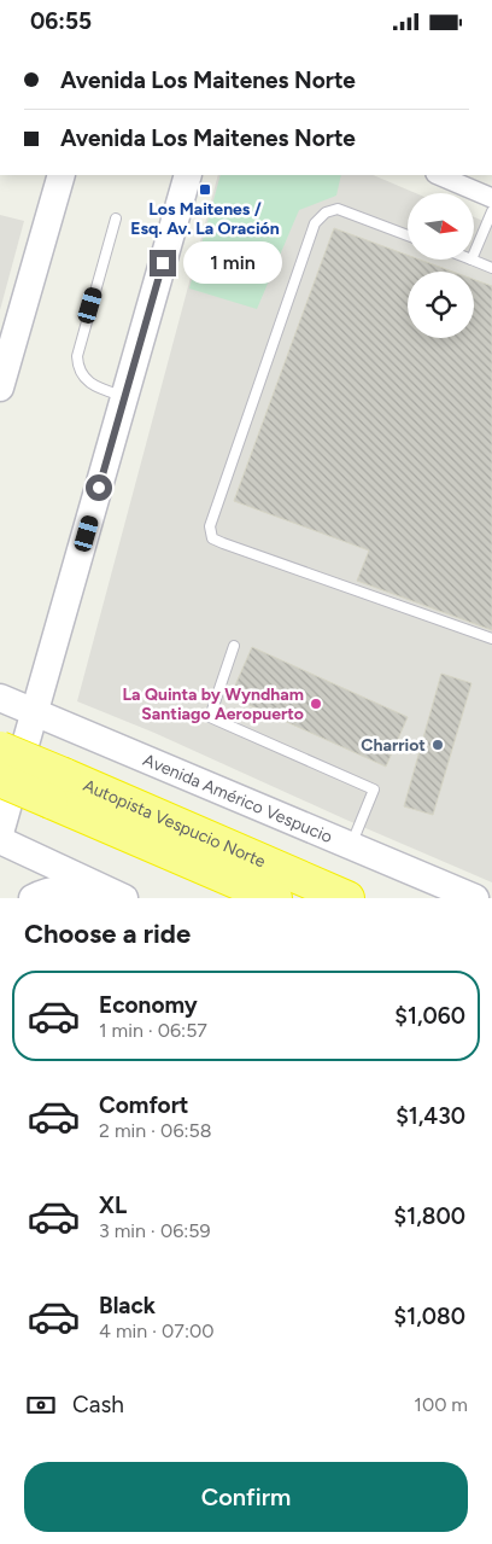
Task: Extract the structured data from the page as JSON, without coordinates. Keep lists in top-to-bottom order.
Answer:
{
  "streets": {
    "highway": ["Autopista Vespucio Norte"],
    "street": ["Avenida Américo Vespucio"]
  },
  "places": {
    "transit": ["Los Maitenes / Esq. Av. La Oración"],
    "other": ["La Quinta by Wyndham Santiago Aeropuerto", "Charriot"]
  },
  "north": "right",
  "page": {
    "status": "06:55",
    "banner": ["Avenida Los Maitenes Norte", "Avenida Los Maitenes Norte"],
    "bubble": "1 min",
    "heading": "Choose a ride",
    "list": [
      {
        "name": "Economy",
        "note": "1 min · 06:57",
        "value": "$1,060"
      },
      {
        "name": "Comfort",
        "note": "2 min · 06:58",
        "value": "$1,430"
      },
      {
        "name": "XL",
        "note": "3 min · 06:59",
        "value": "$1,800"
      },
      {
        "name": "Black",
        "note": "4 min · 07:00",
        "value": "$1,080"
      }
    ],
    "pay": ["Cash", "100 m"],
    "buttons": "Confirm"
  }
}
